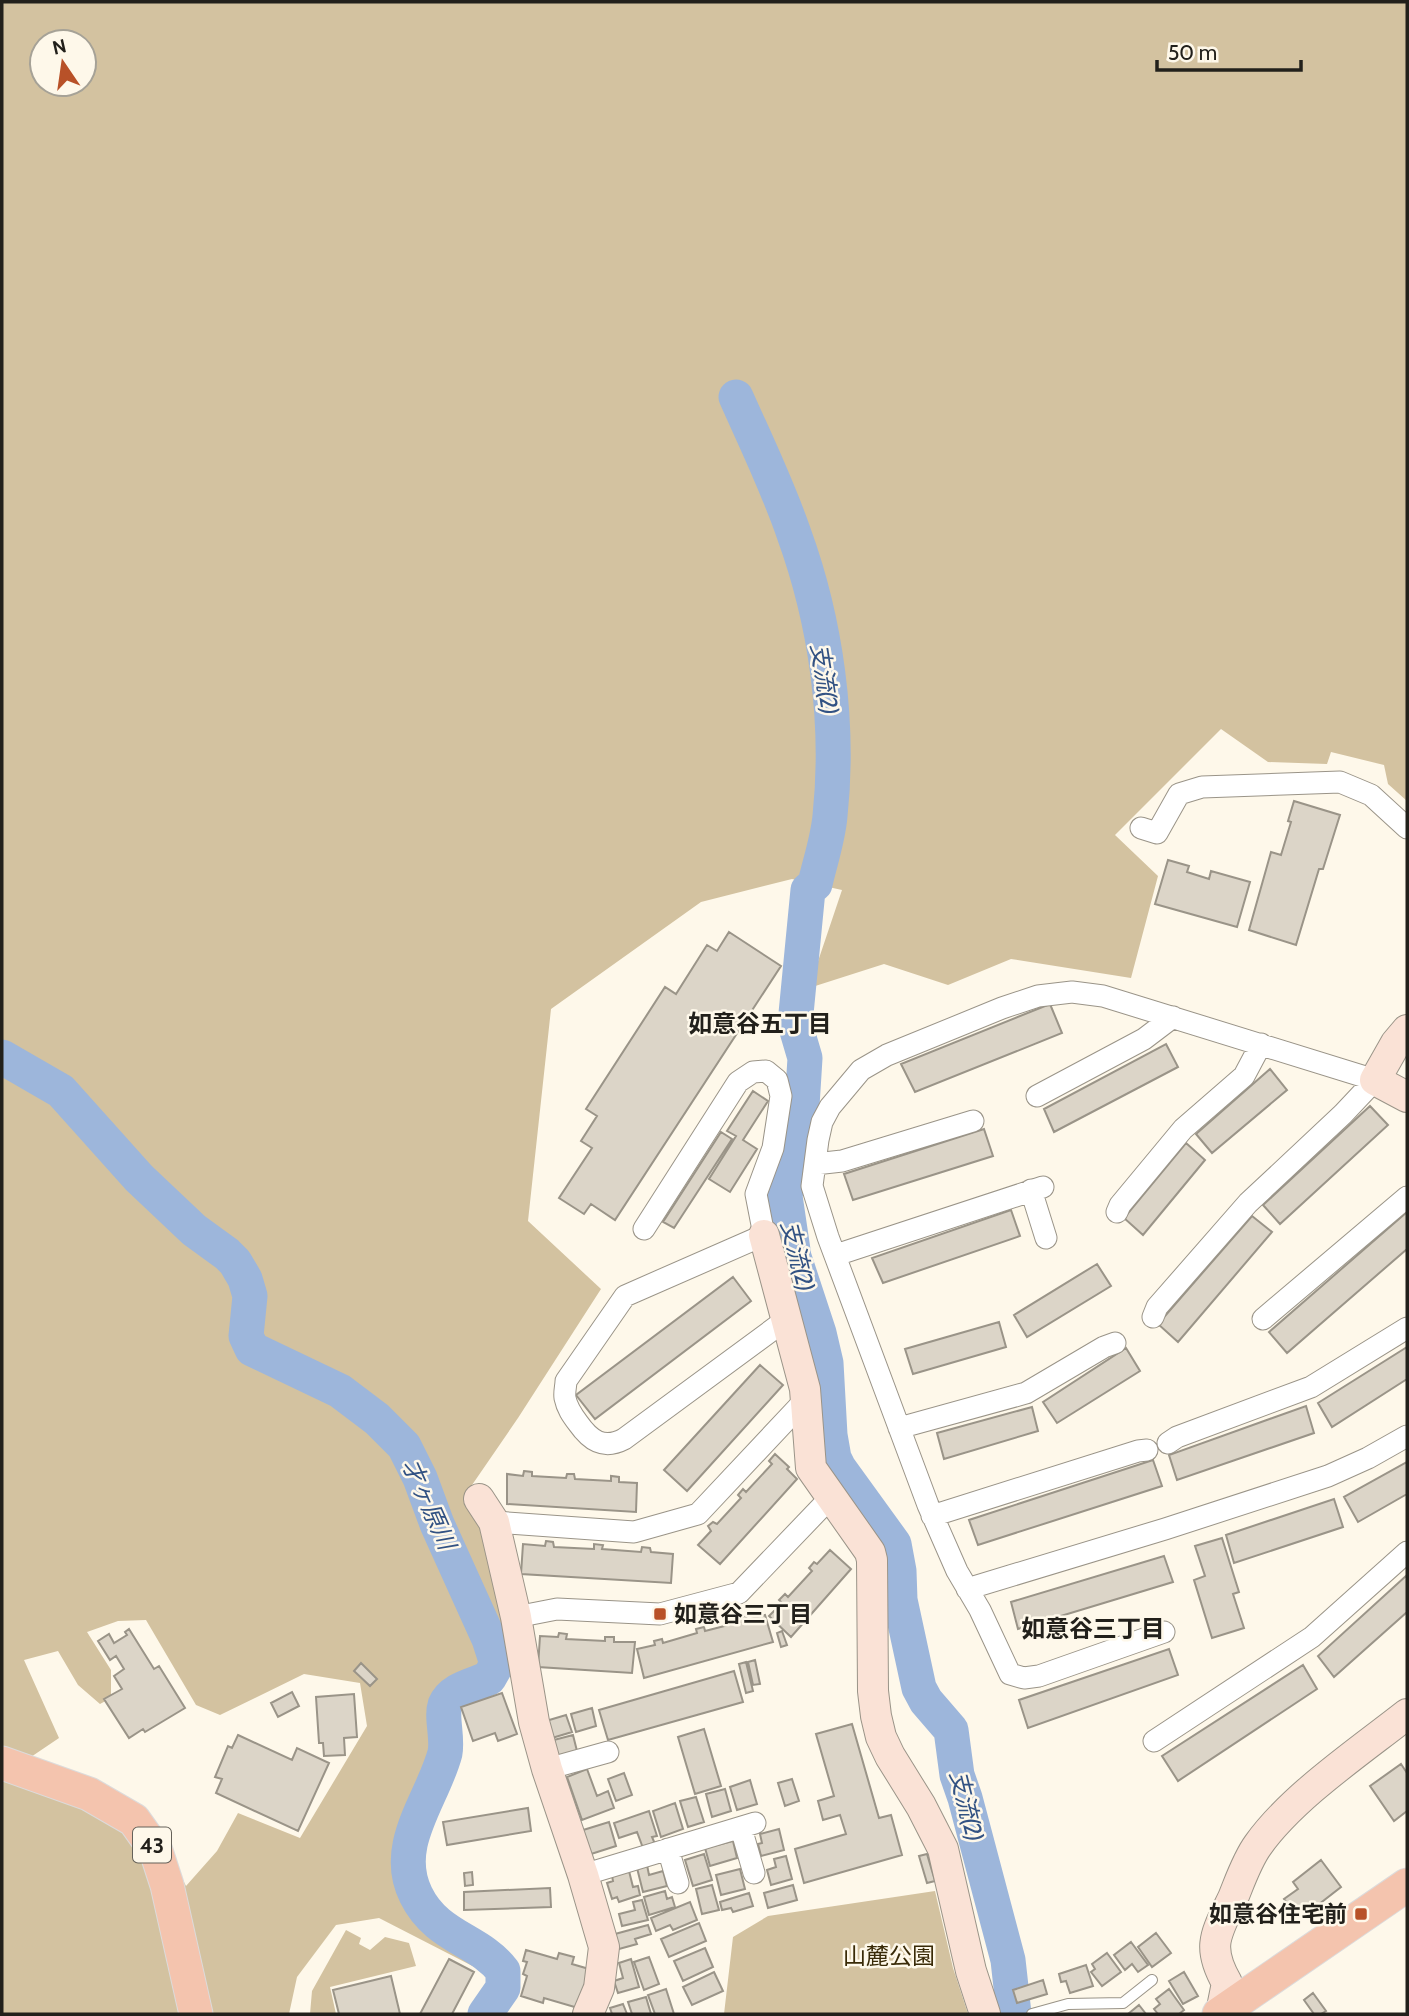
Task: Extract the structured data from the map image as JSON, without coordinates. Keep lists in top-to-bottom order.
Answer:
{
  "streets": {
    "main road": ["43"]
  },
  "districts": ["如意谷五丁目", "如意谷三丁目"],
  "water": ["支流(2)", "才ヶ原川"],
  "parks": ["山麓公園"],
  "places": {
    "transit": ["如意谷三丁目", "如意谷住宅前"]
  },
  "scale_bar": "50 m",
  "north": "top"
}
